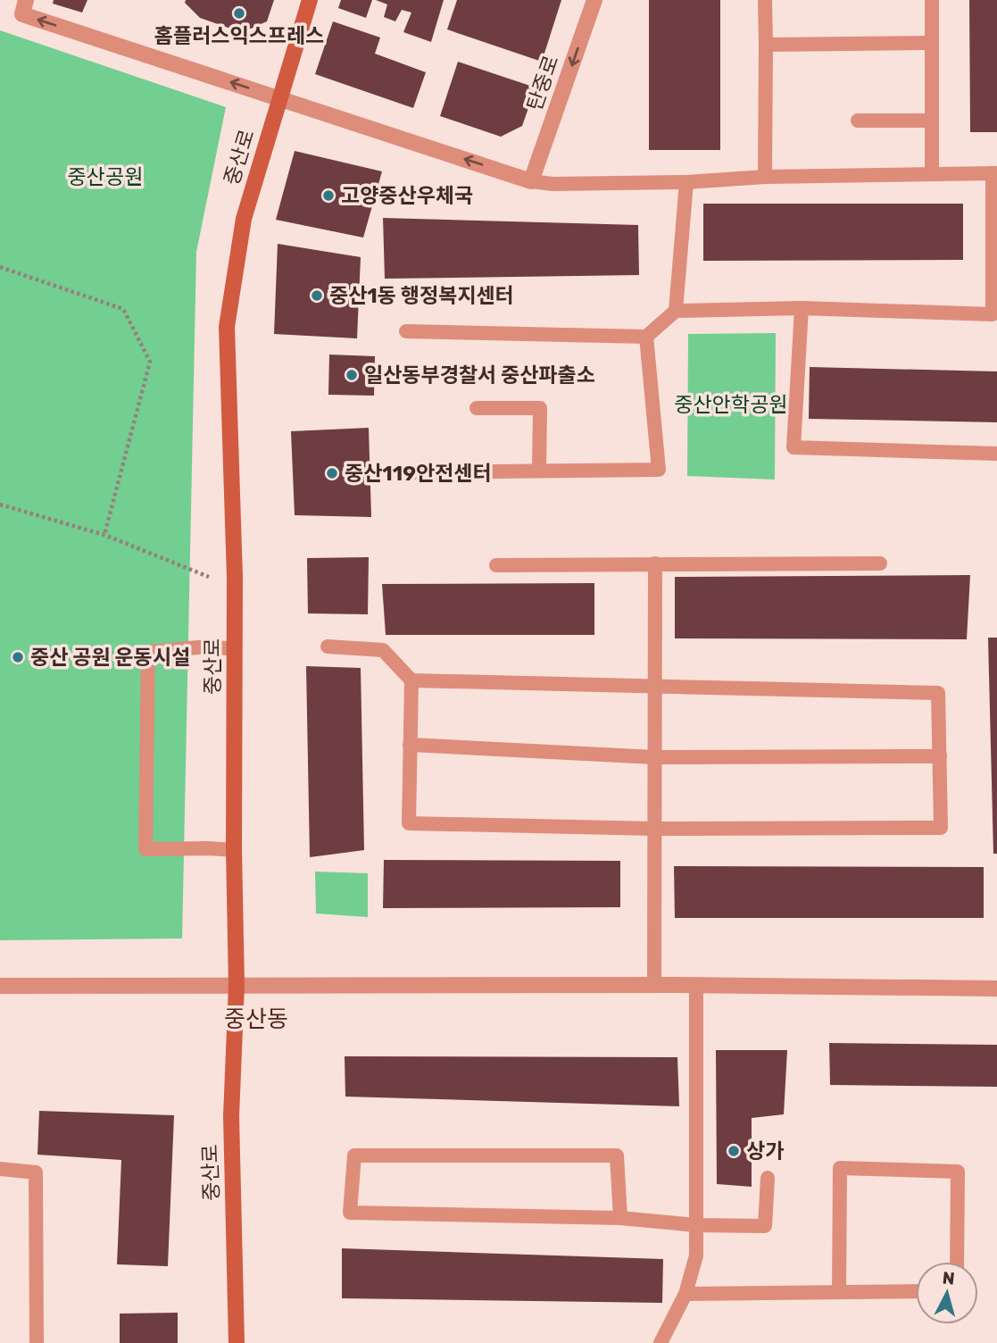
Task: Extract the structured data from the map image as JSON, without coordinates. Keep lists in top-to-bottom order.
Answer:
{
  "streets": {
    "main road": ["중산로"],
    "street": ["탄중로"]
  },
  "one_way": ["탄중로"],
  "districts": ["중산동"],
  "parks": ["중산공원", "중산안학공원"],
  "places": [
    "홈플러스익스프레스",
    "고양중산우체국",
    "중산1동 행정복지센터",
    "일산동부경찰서 중산파출소",
    "중산119안전센터",
    "중산 공원 운동시설",
    "상가"
  ],
  "north": "top"
}
